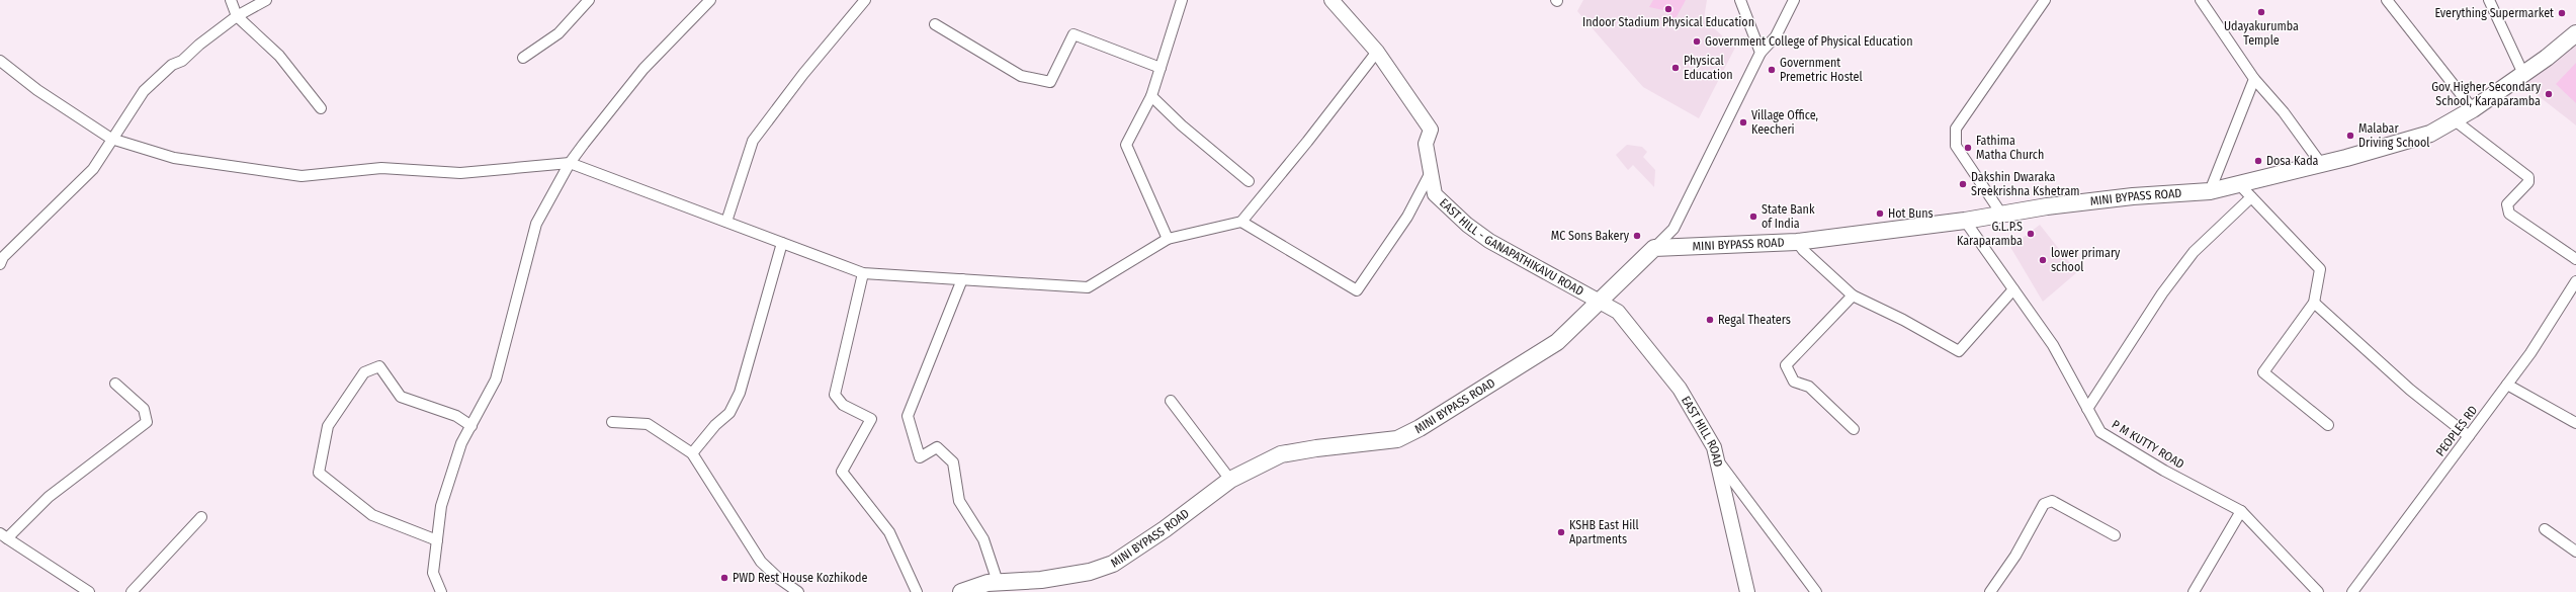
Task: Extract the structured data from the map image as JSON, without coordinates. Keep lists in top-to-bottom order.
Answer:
{
  "streets": {
    "main road": ["MINI BYPASS ROAD", "EAST HILL - GANAPATHIKAVU ROAD", "EAST HILL ROAD"],
    "street": ["PEOPLES RD", "P M KUTTY ROAD"]
  },
  "crossings": [
    ["MINI BYPASS ROAD", "EAST HILL - GANAPATHIKAVU ROAD"],
    ["MINI BYPASS ROAD", "EAST HILL ROAD"],
    ["MINI BYPASS ROAD", "P M KUTTY ROAD"],
    ["EAST HILL - GANAPATHIKAVU ROAD", "EAST HILL ROAD"]
  ],
  "places": [
    "Indoor Stadium Physical Education",
    "Udayakurumba Temple",
    "Everything Supermarket",
    "Government College of Physical Education",
    "Physical Education",
    "Government Premetric Hostel",
    "Gov Higher Secondary School, Karaparamba",
    "Village Office, Keecheri",
    "Malabar Driving School",
    "Fathima Matha Church",
    "Dosa Kada",
    "Dakshin Dwaraka Sreekrishna Kshetram",
    "Hot Buns",
    "State Bank of India",
    "G.L.P.S Karaparamba",
    "MC Sons Bakery",
    "lower primary school",
    "Regal Theaters",
    "KSHB East Hill Apartments",
    "PWD Rest House Kozhikode"
  ]
}
